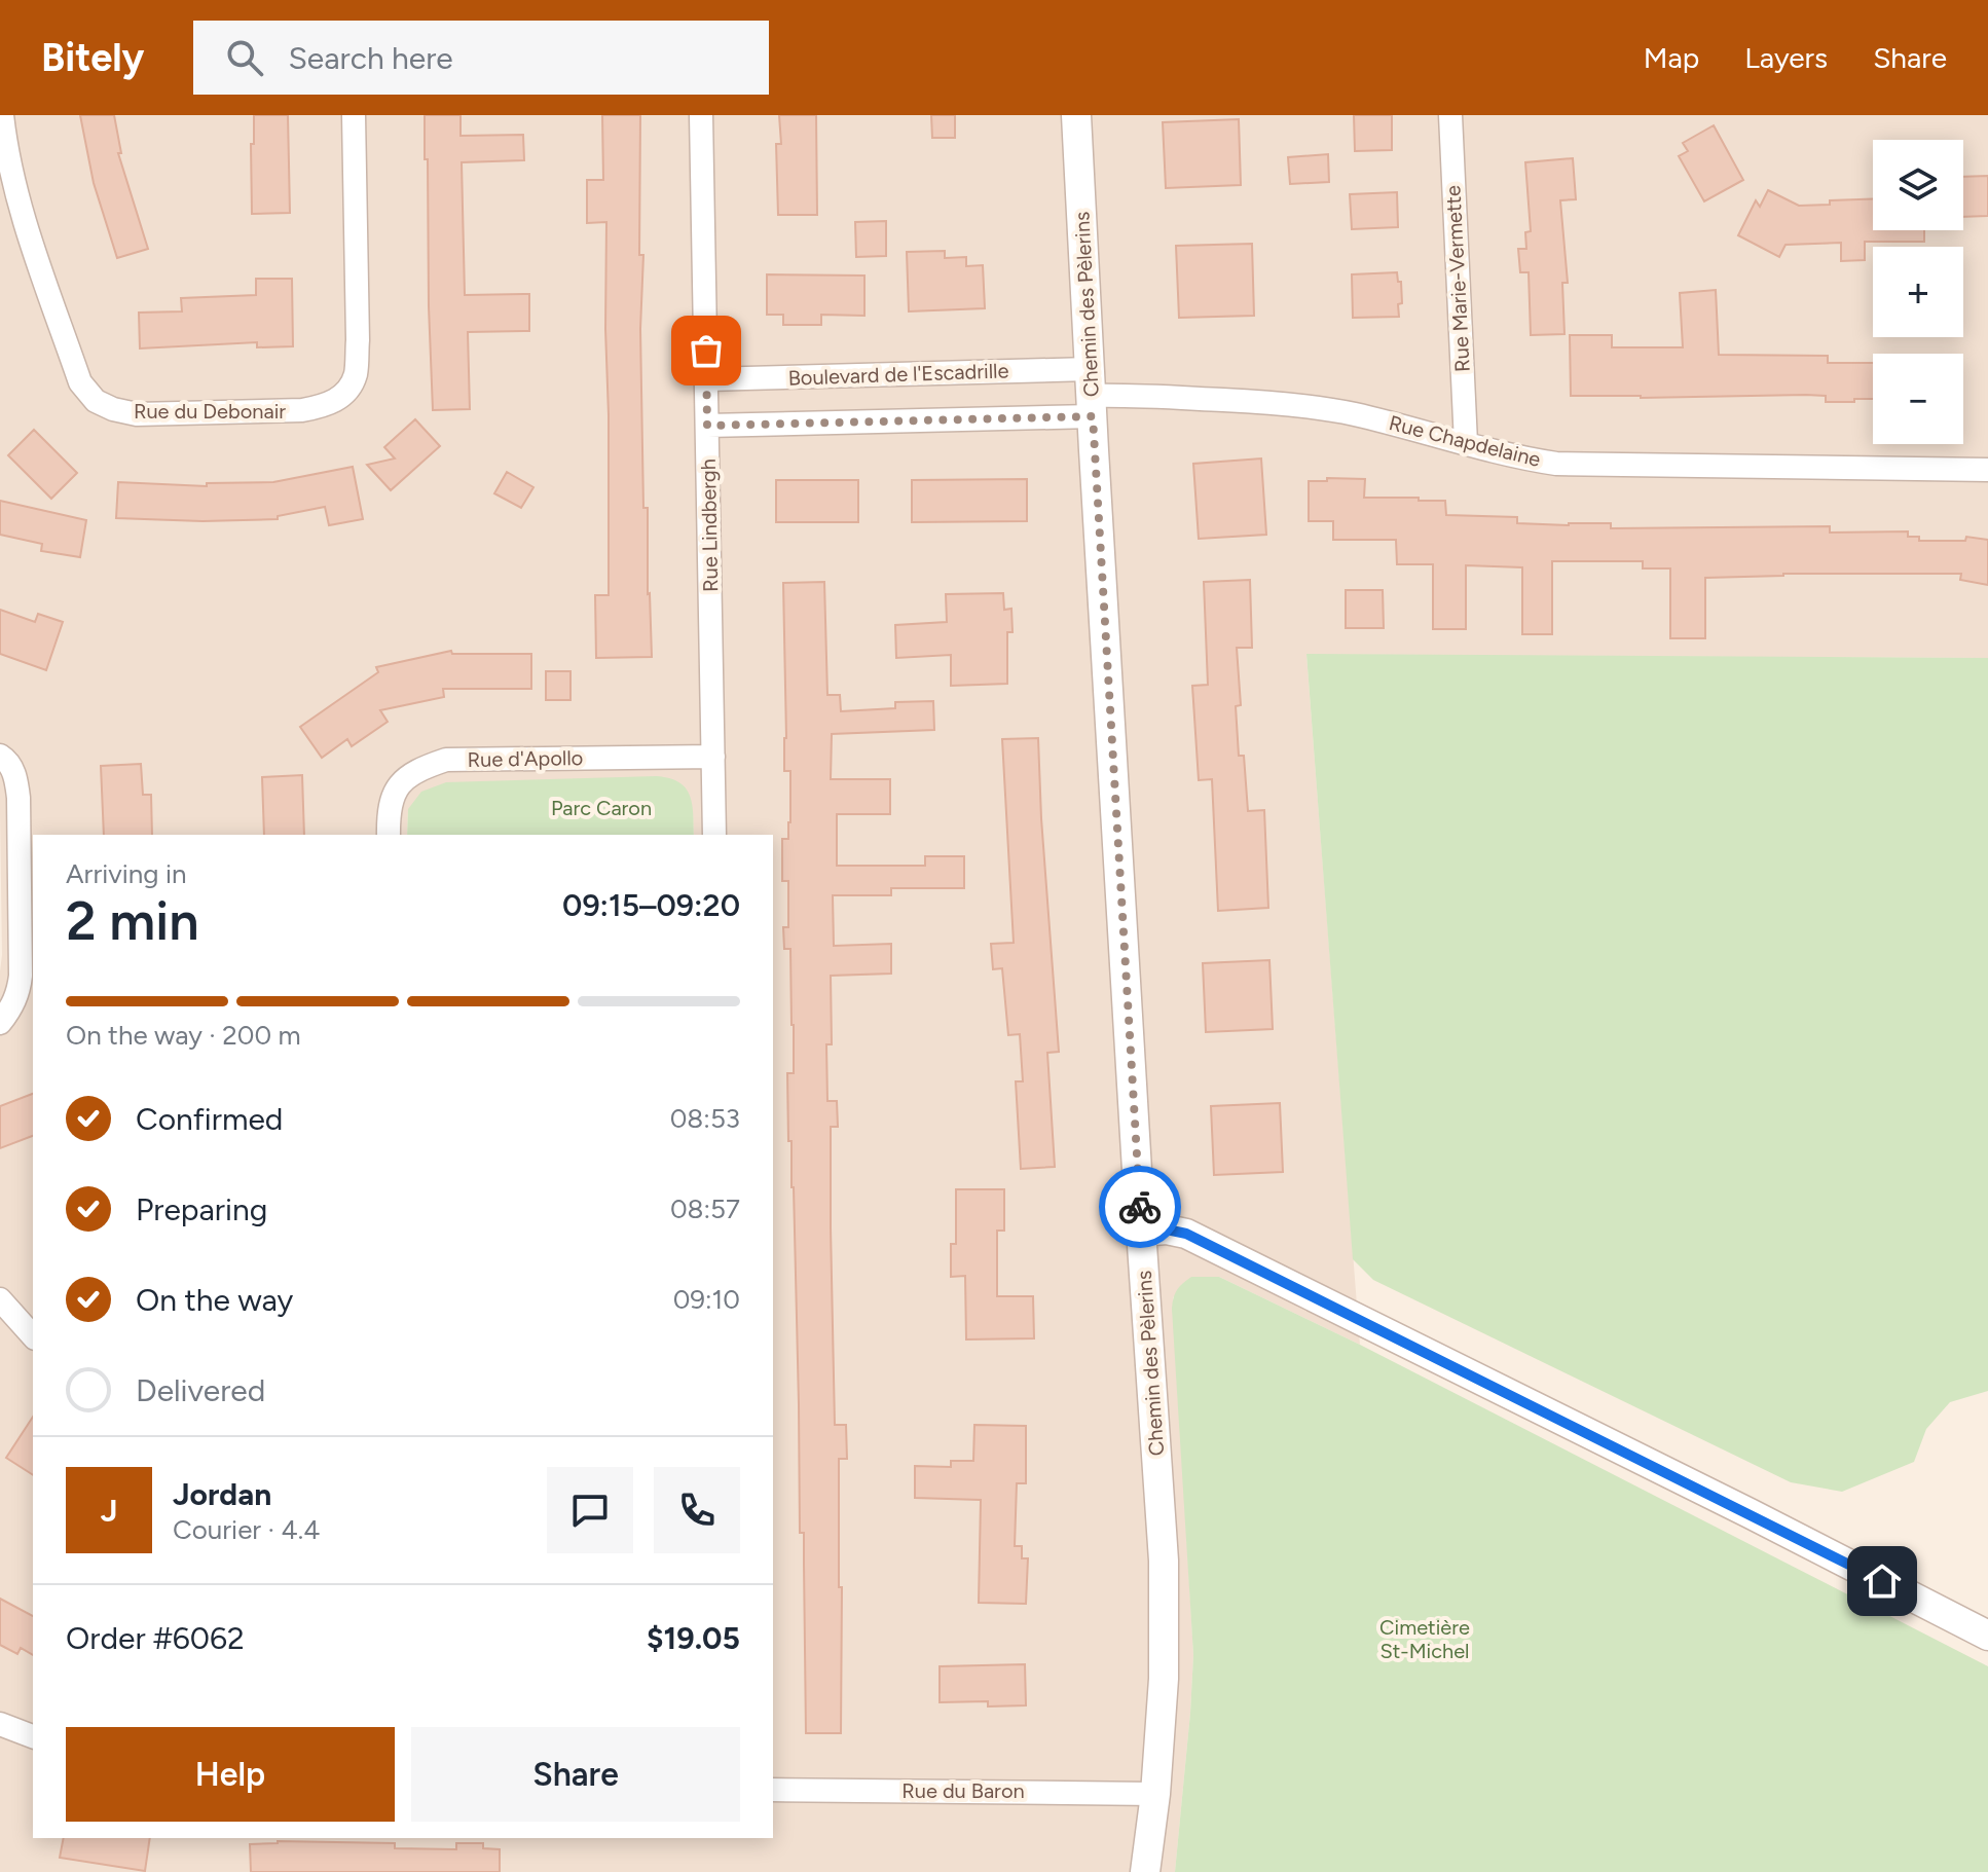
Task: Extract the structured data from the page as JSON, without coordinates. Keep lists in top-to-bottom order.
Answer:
{
  "streets": {
    "street": [
      "Rue Marie-Vermette",
      "Chemin des Pèlerins",
      "Boulevard de l'Escadrille",
      "Rue du Debonair",
      "Rue Chapdelaine",
      "Rue Lindbergh",
      "Rue d'Apollo",
      "Rue du Baron"
    ]
  },
  "crossings": [
    ["Rue Marie-Vermette", "Rue Chapdelaine"],
    ["Chemin des Pèlerins", "Boulevard de l'Escadrille"],
    ["Chemin des Pèlerins", "Rue Chapdelaine"],
    ["Chemin des Pèlerins", "Rue du Baron"],
    ["Boulevard de l'Escadrille", "Rue Chapdelaine"],
    ["Boulevard de l'Escadrille", "Rue Lindbergh"],
    ["Rue Lindbergh", "Rue d'Apollo"]
  ],
  "parks": ["Parc Caron", "Cimetière St-Michel"],
  "page": {
    "header": "Bitely",
    "search": "Search here",
    "nav": ["Map", "Layers", "Share"],
    "map_buttons": ["+", "−"],
    "heading": ["2 min", "Arriving in", "09:15–09:20"],
    "panel": [
      "Jordan",
      "Courier · 4.4",
      "Order #6062",
      "$19.05"
    ],
    "bar": "On the way · 200 m",
    "list": [
      ["Confirmed", "08:53"],
      ["Preparing", "08:57"],
      ["On the way", "09:10"],
      "Delivered"
    ],
    "round": "J",
    "buttons": ["Help", "Share"]
  }
}
